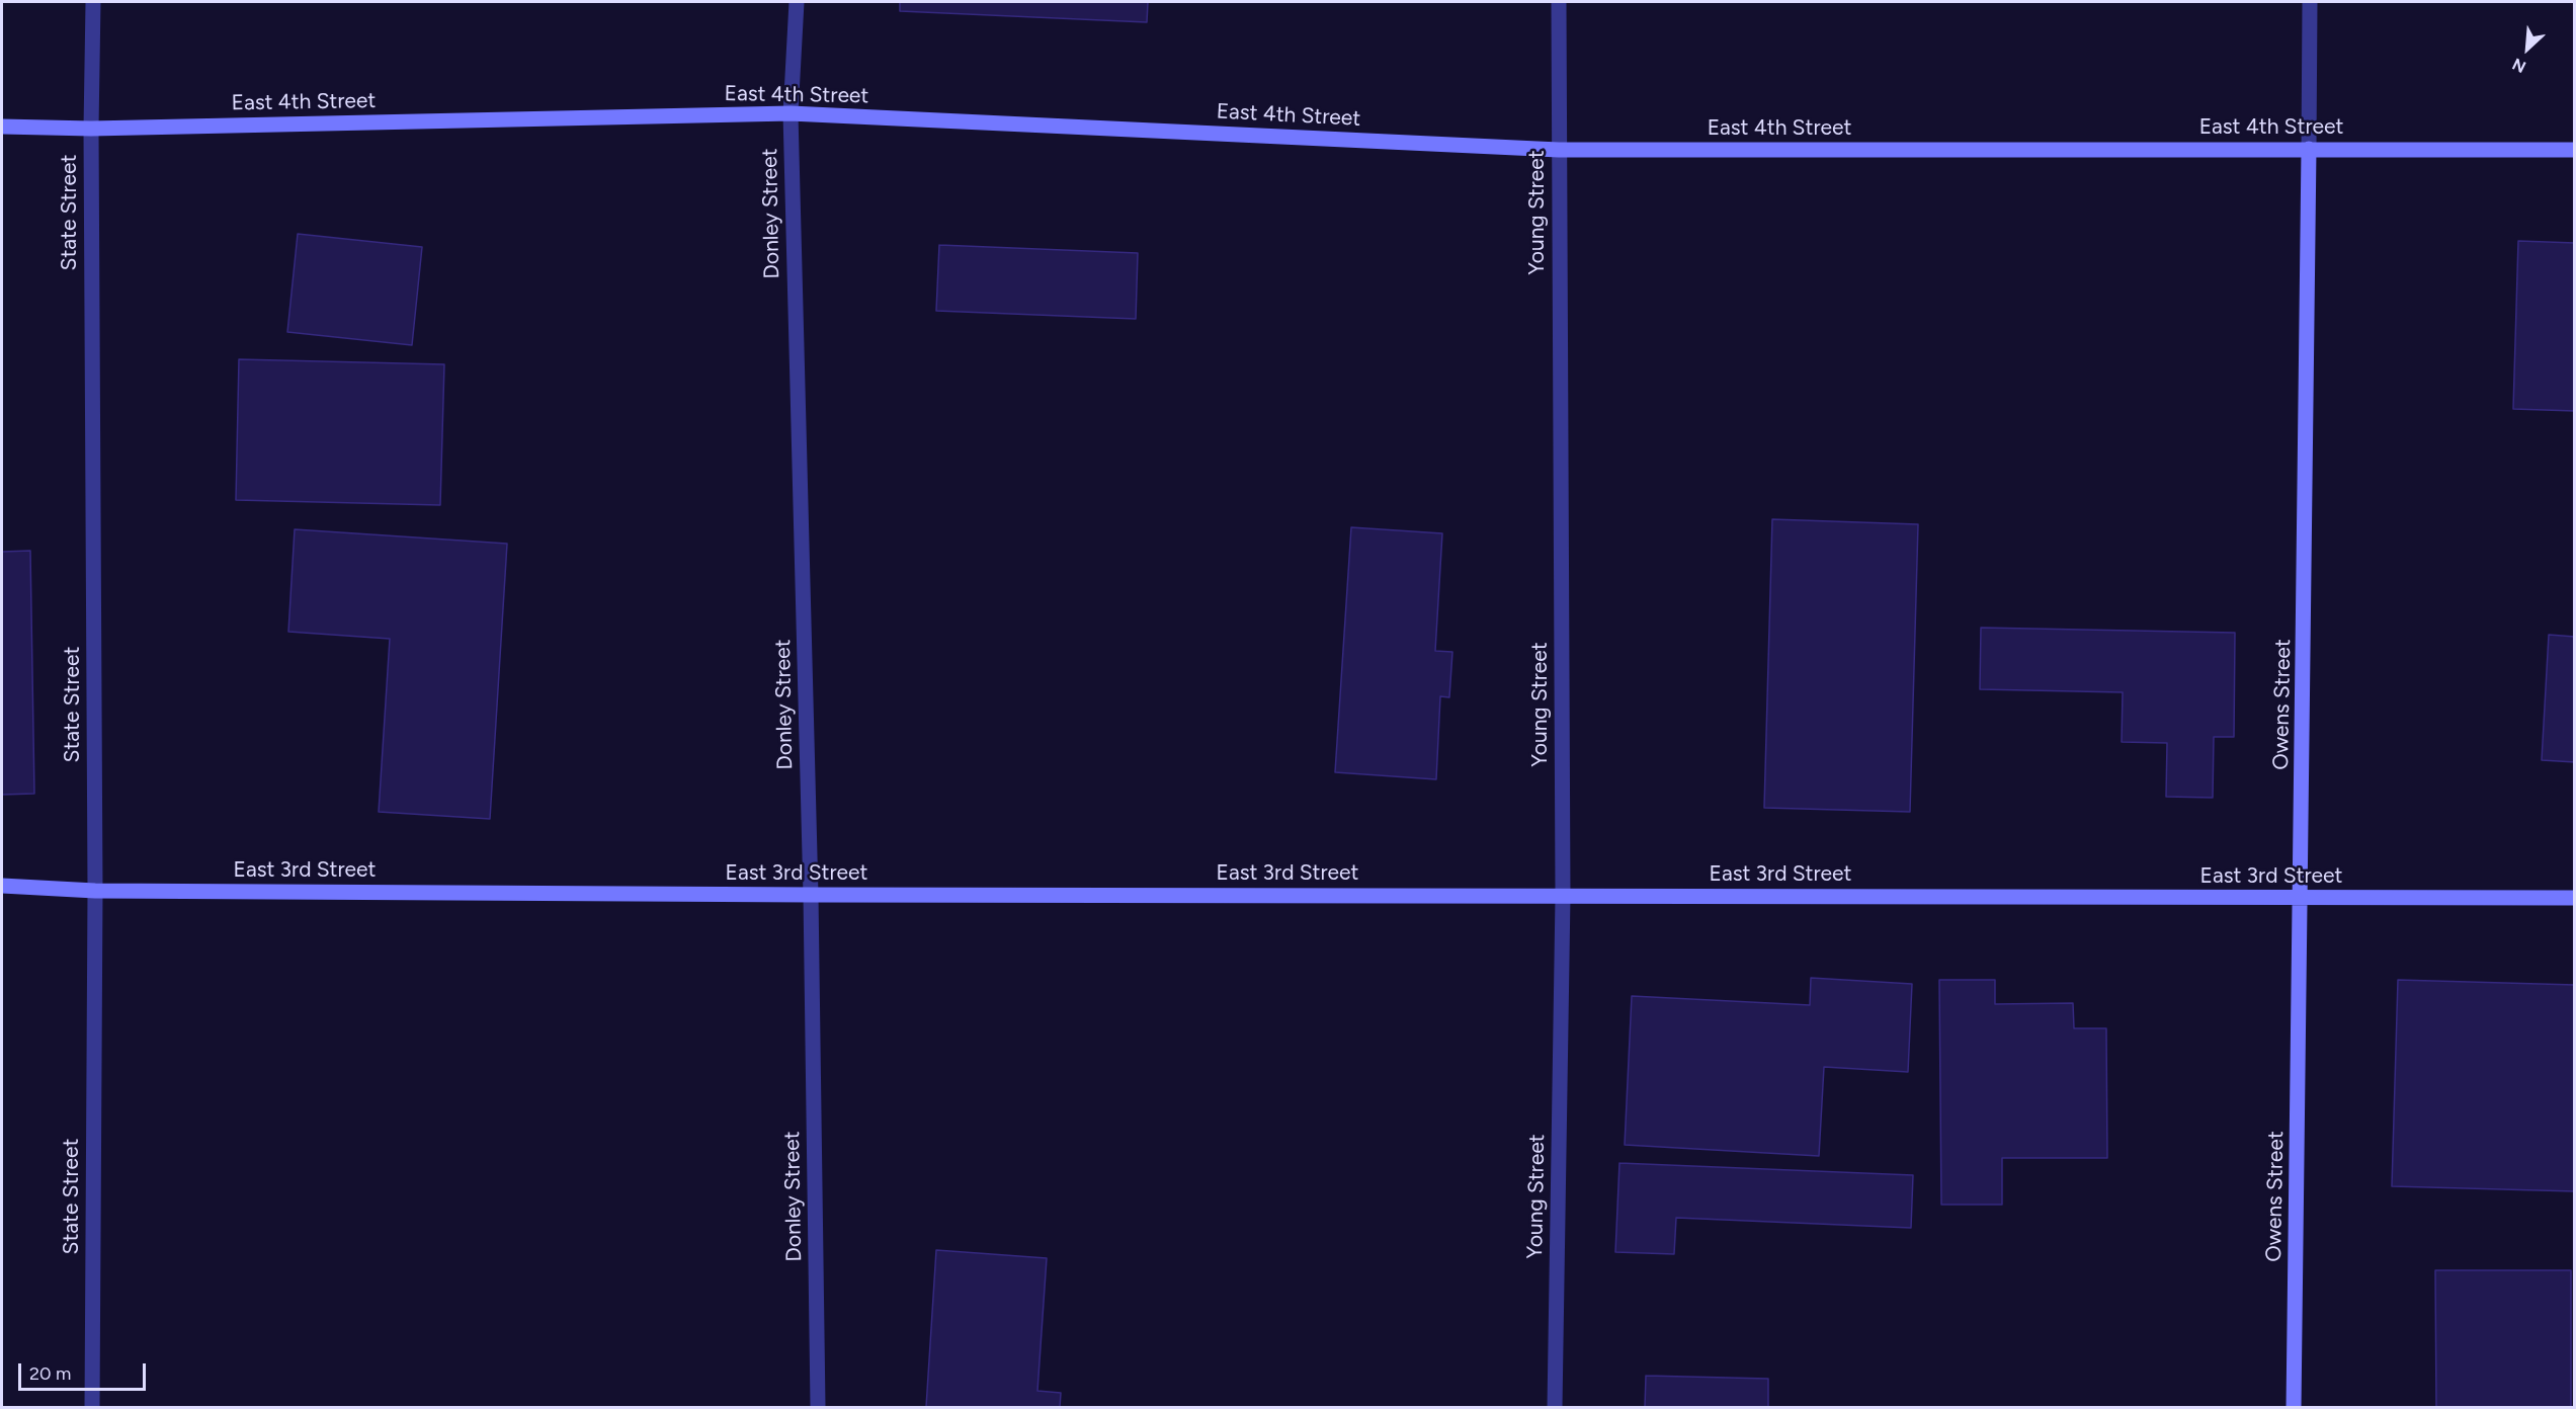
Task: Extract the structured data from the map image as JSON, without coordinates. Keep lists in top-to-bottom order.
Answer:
{
  "streets": {
    "main road": ["East 4th Street", "Owens Street", "East 3rd Street"],
    "street": ["State Street", "Young Street", "Donley Street"]
  },
  "crossings": [
    ["East 4th Street", "State Street"],
    ["East 4th Street", "Young Street"],
    ["East 4th Street", "Donley Street"],
    ["East 4th Street", "Owens Street"],
    ["State Street", "East 3rd Street"],
    ["Young Street", "East 3rd Street"],
    ["Donley Street", "East 3rd Street"],
    ["Owens Street", "East 3rd Street"]
  ],
  "scale_bar": "20 m",
  "north": "bottom left"
}
